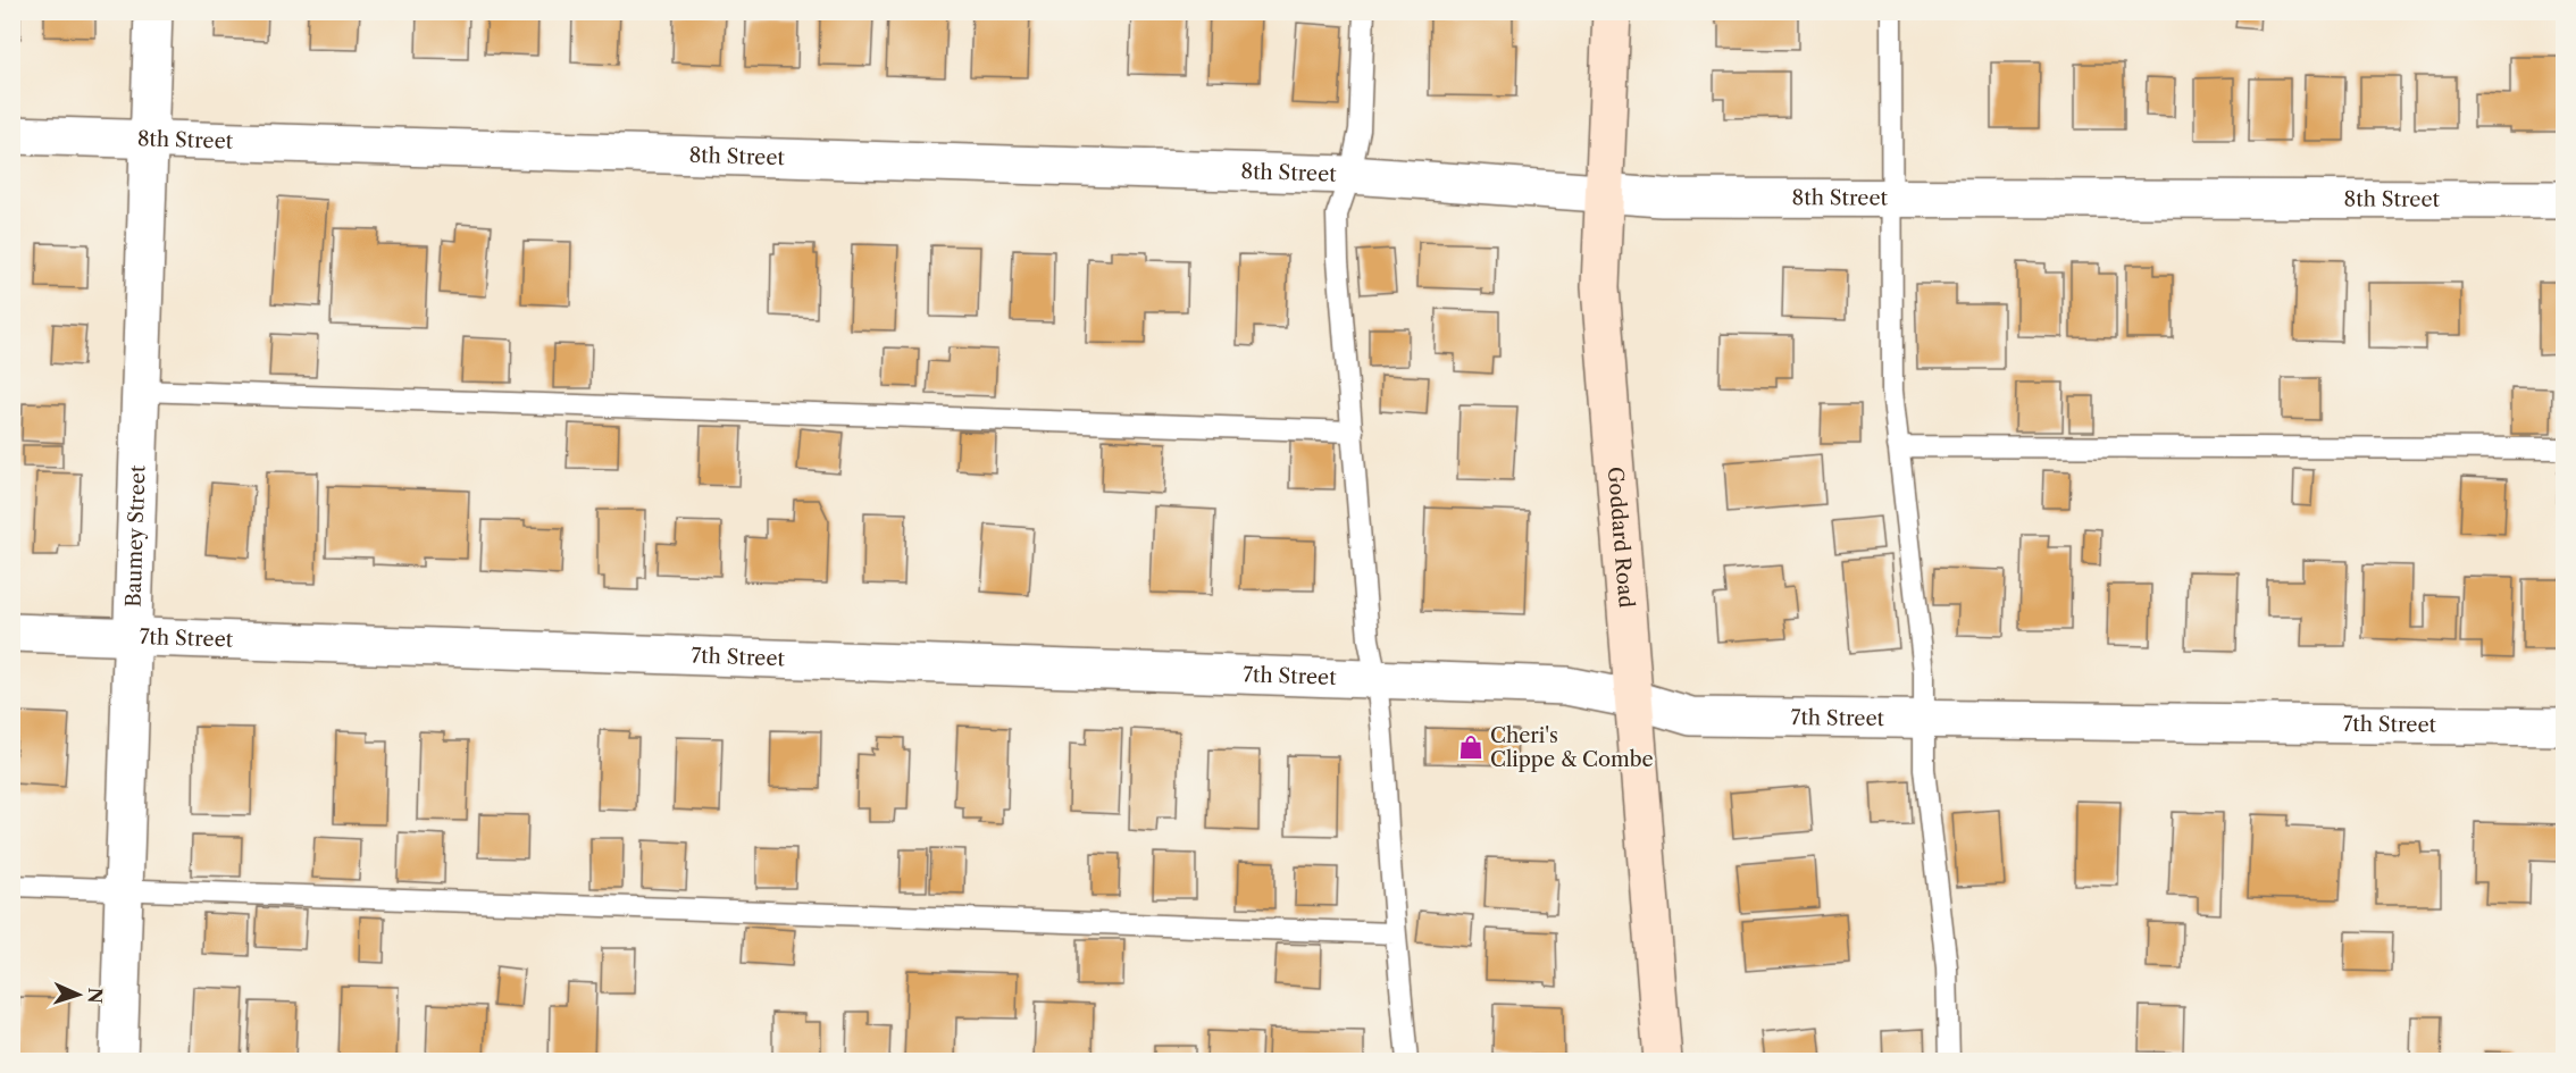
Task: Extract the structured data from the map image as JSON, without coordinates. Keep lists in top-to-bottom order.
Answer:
{
  "streets": {
    "street": [
      "8th Street",
      "Baumey Street",
      "Goddard Road",
      "7th Street"
    ]
  },
  "crossings": [
    ["8th Street", "Baumey Street"],
    ["8th Street", "Goddard Road"],
    ["Baumey Street", "7th Street"],
    ["Goddard Road", "7th Street"]
  ],
  "places": {
    "shop": ["Cheri's Clippe & Combe"]
  },
  "north": "right"
}
